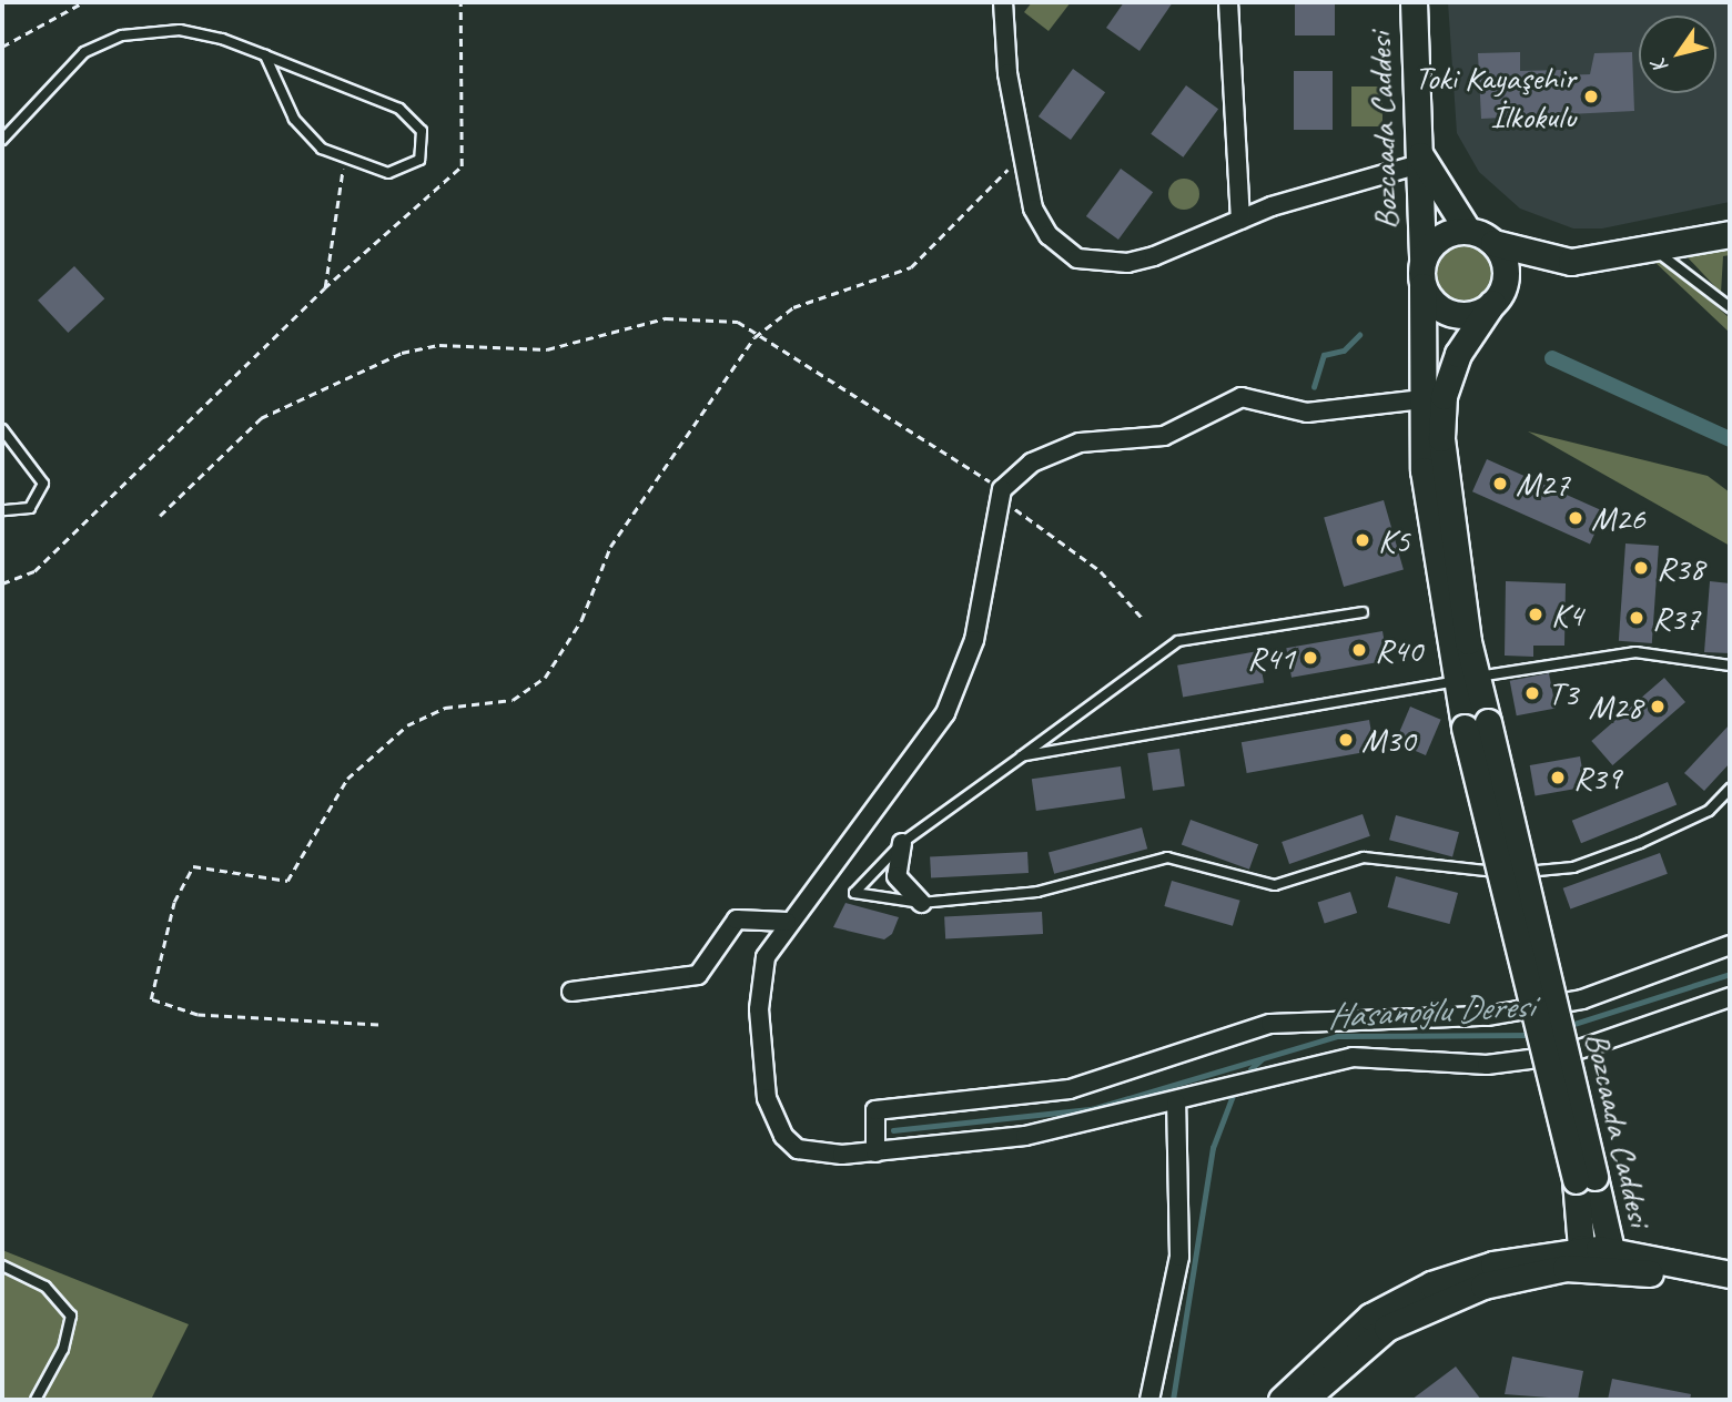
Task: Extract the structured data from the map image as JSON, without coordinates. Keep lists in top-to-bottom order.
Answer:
{
  "streets": {
    "street": ["Bozcaada Caddesi"]
  },
  "water": ["Hasanoğlu Deresi"],
  "places": [
    "Toki Kayaşehir İlkokulu",
    "M27",
    "M26",
    "K5",
    "R38",
    "K4",
    "R37",
    "R40",
    "R41",
    "T3",
    "M28",
    "M30",
    "R39"
  ],
  "north": "bottom left"
}
